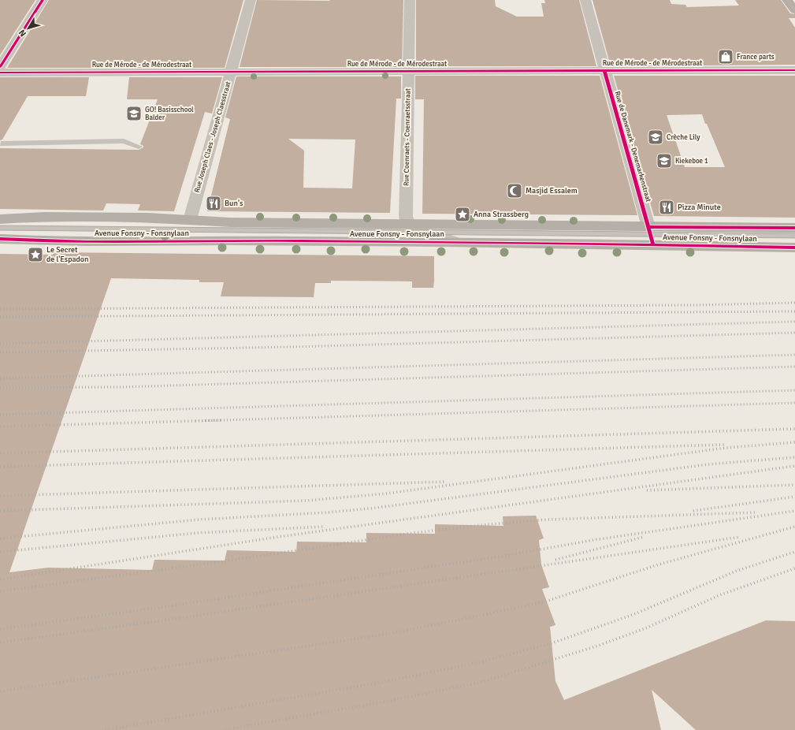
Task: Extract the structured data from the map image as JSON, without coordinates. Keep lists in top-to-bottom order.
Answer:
{
  "streets": {
    "main road": ["Avenue Fonsny - Fonsnylaan"],
    "street": [
      "Rue de Mérode - de Mérodestraat",
      "Rue Joseph Claes - Joseph Claesstraat",
      "Rue Coenraets - Coenraetsstraat",
      "Rue de Danemark - Denemarkenstraat"
    ]
  },
  "crossings": [
    ["Rue de Mérode - de Mérodestraat", "Rue Joseph Claes - Joseph Claesstraat"],
    ["Rue de Mérode - de Mérodestraat", "Rue Coenraets - Coenraetsstraat"],
    ["Rue de Mérode - de Mérodestraat", "Rue de Danemark - Denemarkenstraat"],
    ["Rue Joseph Claes - Joseph Claesstraat", "Avenue Fonsny - Fonsnylaan"],
    ["Rue Coenraets - Coenraetsstraat", "Avenue Fonsny - Fonsnylaan"],
    ["Rue de Danemark - Denemarkenstraat", "Avenue Fonsny - Fonsnylaan"]
  ],
  "places": {
    "shop": ["France parts"],
    "school or university": ["GO! Basisschool Balder", "Crèche Lily", "Kiekeboe 1"],
    "mosque": ["Masjid Essalem"],
    "restaurant": ["Bun's", "Pizza Minute"],
    "place": ["Anna Strassberg", "Le Secret de l'Espadon"]
  },
  "north": "bottom left"
}
